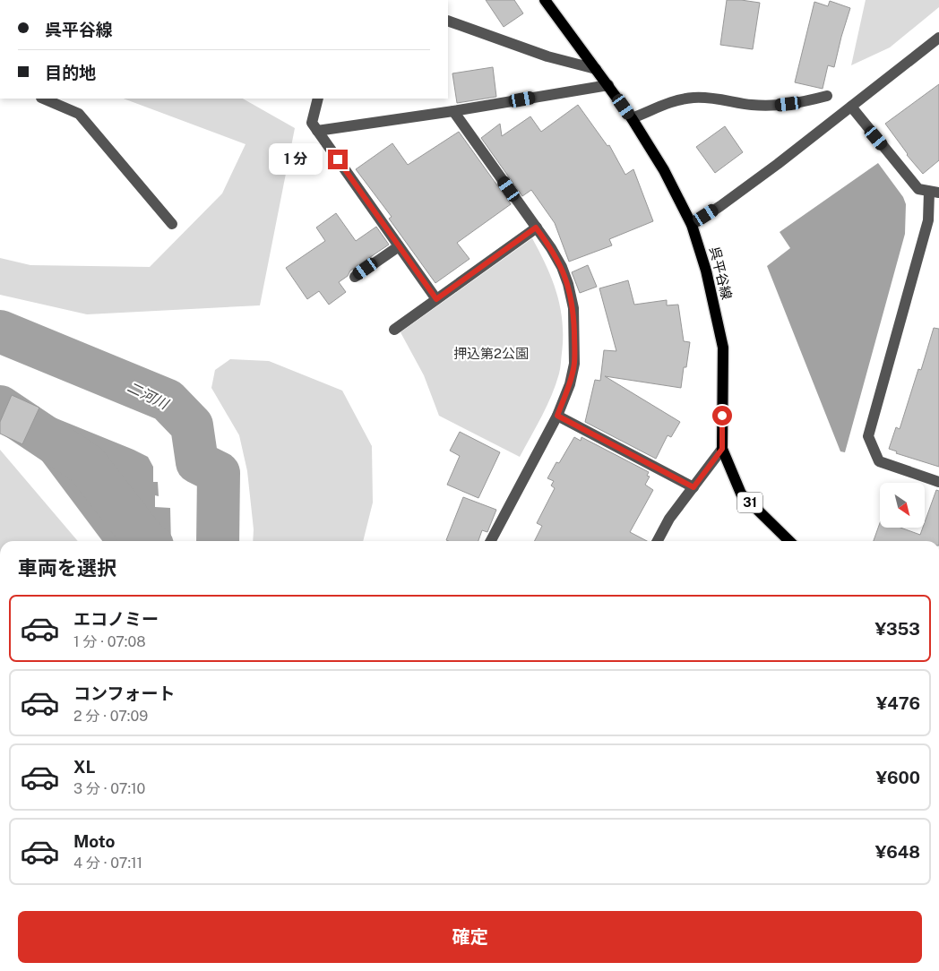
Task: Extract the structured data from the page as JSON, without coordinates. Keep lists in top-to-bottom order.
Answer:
{
  "streets": {
    "main road": ["呉平谷線", "31"]
  },
  "water": ["二河川"],
  "parks": ["押込第2公園"],
  "north": "bottom right",
  "page": {
    "banner": ["呉平谷線", "目的地"],
    "bubble": "1 分",
    "heading": "車両を選択",
    "list": [
      {
        "name": "エコノミー",
        "note": "1 分 · 07:08",
        "value": "¥353"
      },
      {
        "name": "コンフォート",
        "note": "2 分 · 07:09",
        "value": "¥476"
      },
      {
        "name": "XL",
        "note": "3 分 · 07:10",
        "value": "¥600"
      },
      {
        "name": "Moto",
        "note": "4 分 · 07:11",
        "value": "¥648"
      }
    ],
    "buttons": "確定"
  }
}
